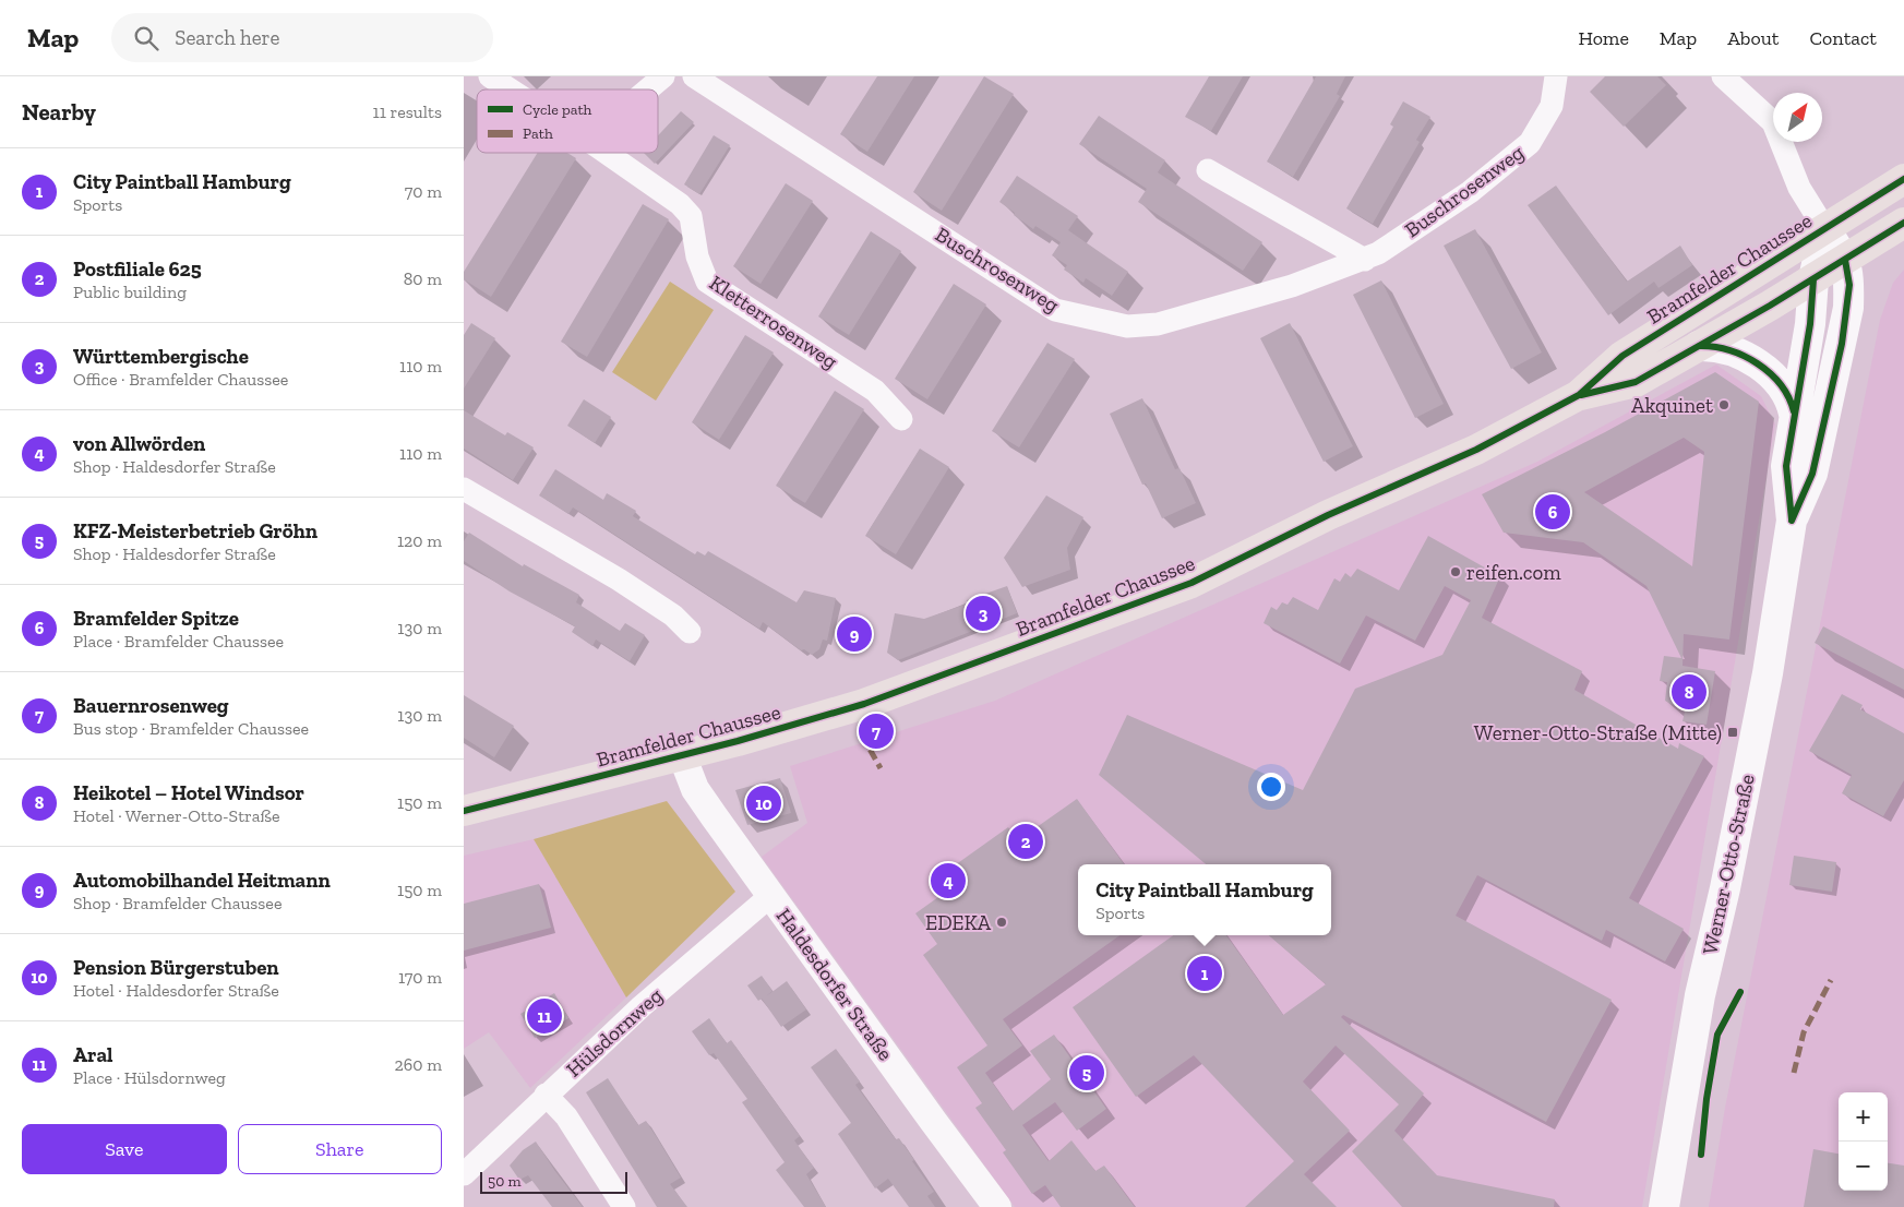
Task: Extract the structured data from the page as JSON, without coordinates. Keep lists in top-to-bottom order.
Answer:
{
  "streets": {
    "main road": ["Bramfelder Chaussee", "Werner-Otto-Straße"],
    "street": [
      "Buschrosenweg",
      "Kletterrosenweg",
      "Haldesdorfer Straße",
      "Hülsdornweg"
    ]
  },
  "crossings": [
    ["Bramfelder Chaussee", "Werner-Otto-Straße"],
    ["Bramfelder Chaussee", "Haldesdorfer Straße"],
    ["Haldesdorfer Straße", "Hülsdornweg"]
  ],
  "places": {
    "other": ["Akquinet", "reifen.com", "EDEKA"],
    "transit": ["Werner-Otto-Straße (Mitte)"]
  },
  "legend": ["Cycle path", "Path"],
  "scale_bar": "50 m",
  "north": "top right",
  "page": {
    "header": "Map",
    "search": "Search here",
    "nav": [
      "Home",
      "Map",
      "About",
      "Contact"
    ],
    "heading": ["Nearby", "11 results"],
    "list": [
      {
        "mark": "1",
        "name": "City Paintball Hamburg",
        "note": "Sports",
        "value": "70 m"
      },
      {
        "mark": "2",
        "name": "Postfiliale 625",
        "note": "Public building",
        "value": "80 m"
      },
      {
        "mark": "3",
        "name": "Württembergische",
        "note": "Office · Bramfelder Chaussee",
        "value": "110 m"
      },
      {
        "mark": "4",
        "name": "von Allwörden",
        "note": "Shop · Haldesdorfer Straße",
        "value": "110 m"
      },
      {
        "mark": "5",
        "name": "KFZ-Meisterbetrieb Gröhn",
        "note": "Shop · Haldesdorfer Straße",
        "value": "120 m"
      },
      {
        "mark": "6",
        "name": "Bramfelder Spitze",
        "note": "Place · Bramfelder Chaussee",
        "value": "130 m"
      },
      {
        "mark": "7",
        "name": "Bauernrosenweg",
        "note": "Bus stop · Bramfelder Chaussee",
        "value": "130 m"
      },
      {
        "mark": "8",
        "name": "Heikotel – Hotel Windsor",
        "note": "Hotel · Werner-Otto-Straße",
        "value": "150 m"
      },
      {
        "mark": "9",
        "name": "Automobilhandel Heitmann",
        "note": "Shop · Bramfelder Chaussee",
        "value": "150 m"
      },
      {
        "mark": "10",
        "name": "Pension Bürgerstuben",
        "note": "Hotel · Haldesdorfer Straße",
        "value": "170 m"
      },
      {
        "mark": "11",
        "name": "Aral",
        "note": "Place · Hülsdornweg",
        "value": "260 m"
      }
    ],
    "pins": [
      "6",
      "3",
      "9",
      "8",
      "7",
      "10",
      "2",
      "4",
      "1",
      "11",
      "5"
    ],
    "popup": ["City Paintball Hamburg", "Sports"],
    "map_buttons": ["+", "−"],
    "buttons": ["Save", "Share"],
    "scale": "50 m"
  }
}
